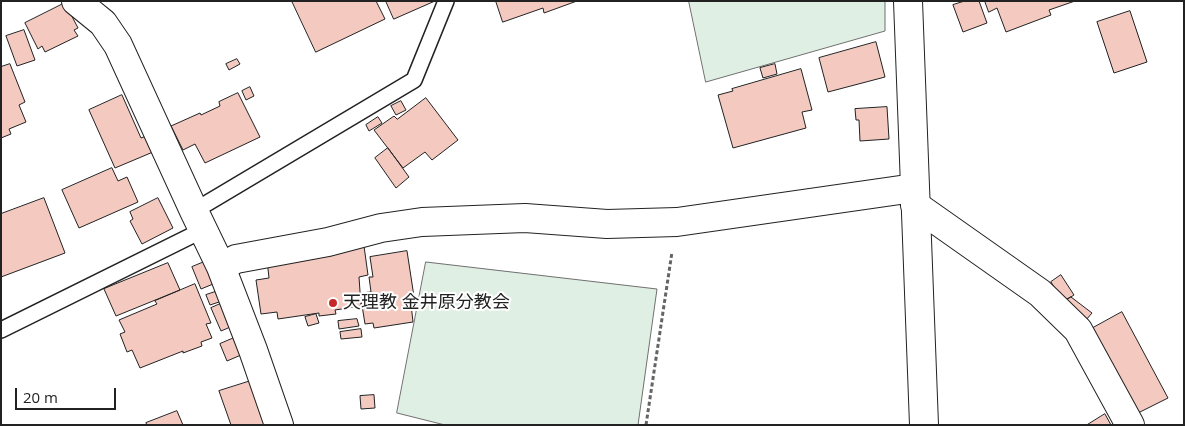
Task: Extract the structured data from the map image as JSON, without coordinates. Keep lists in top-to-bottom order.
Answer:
{
  "places": ["天理教 金井原分教会"],
  "scale_bar": "20 m"
}
